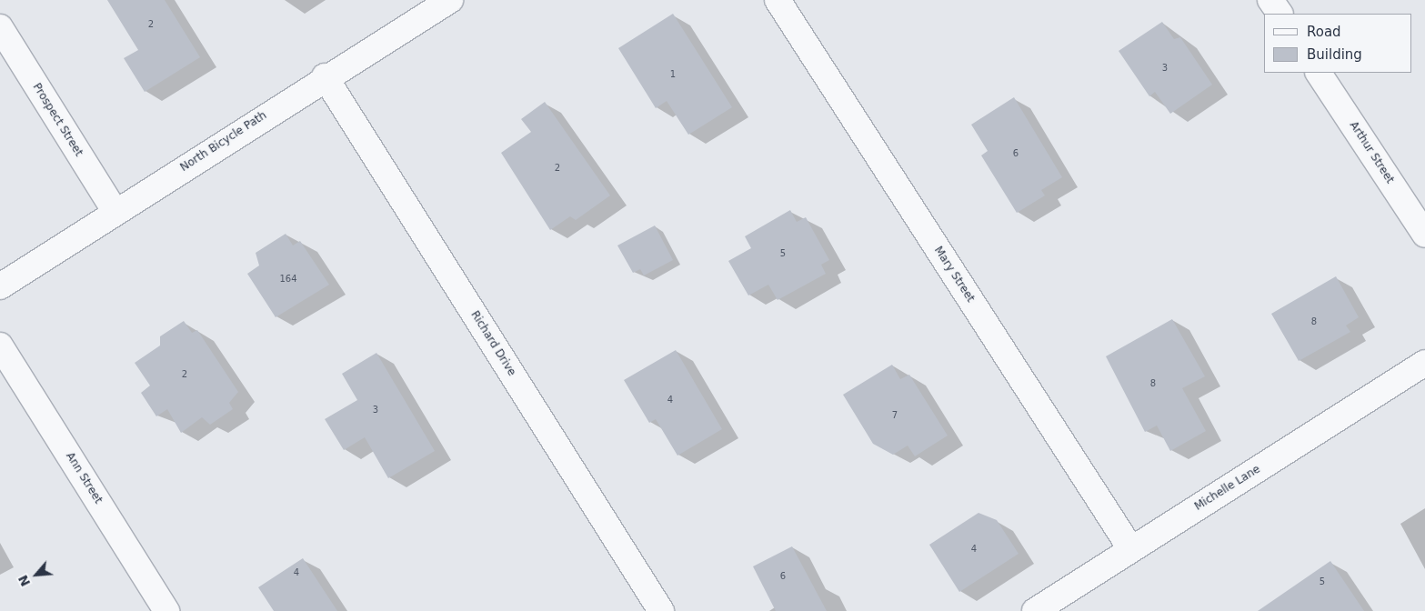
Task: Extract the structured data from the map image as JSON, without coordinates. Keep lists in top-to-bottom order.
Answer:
{
  "streets": {
    "street": [
      "Prospect Street",
      "North Bicycle Path",
      "Arthur Street",
      "Mary Street",
      "Richard Drive",
      "Ann Street",
      "Michelle Lane"
    ]
  },
  "crossings": [
    ["Prospect Street", "North Bicycle Path"],
    ["North Bicycle Path", "Richard Drive"],
    ["Mary Street", "Michelle Lane"]
  ],
  "house_numbers": [
    "2",
    "3",
    "1",
    "6",
    "2",
    "5",
    "164",
    "8",
    "2",
    "8",
    "4",
    "3",
    "7",
    "4",
    "4",
    "6",
    "5"
  ],
  "legend": ["Road", "Building"],
  "north": "bottom left"
}
